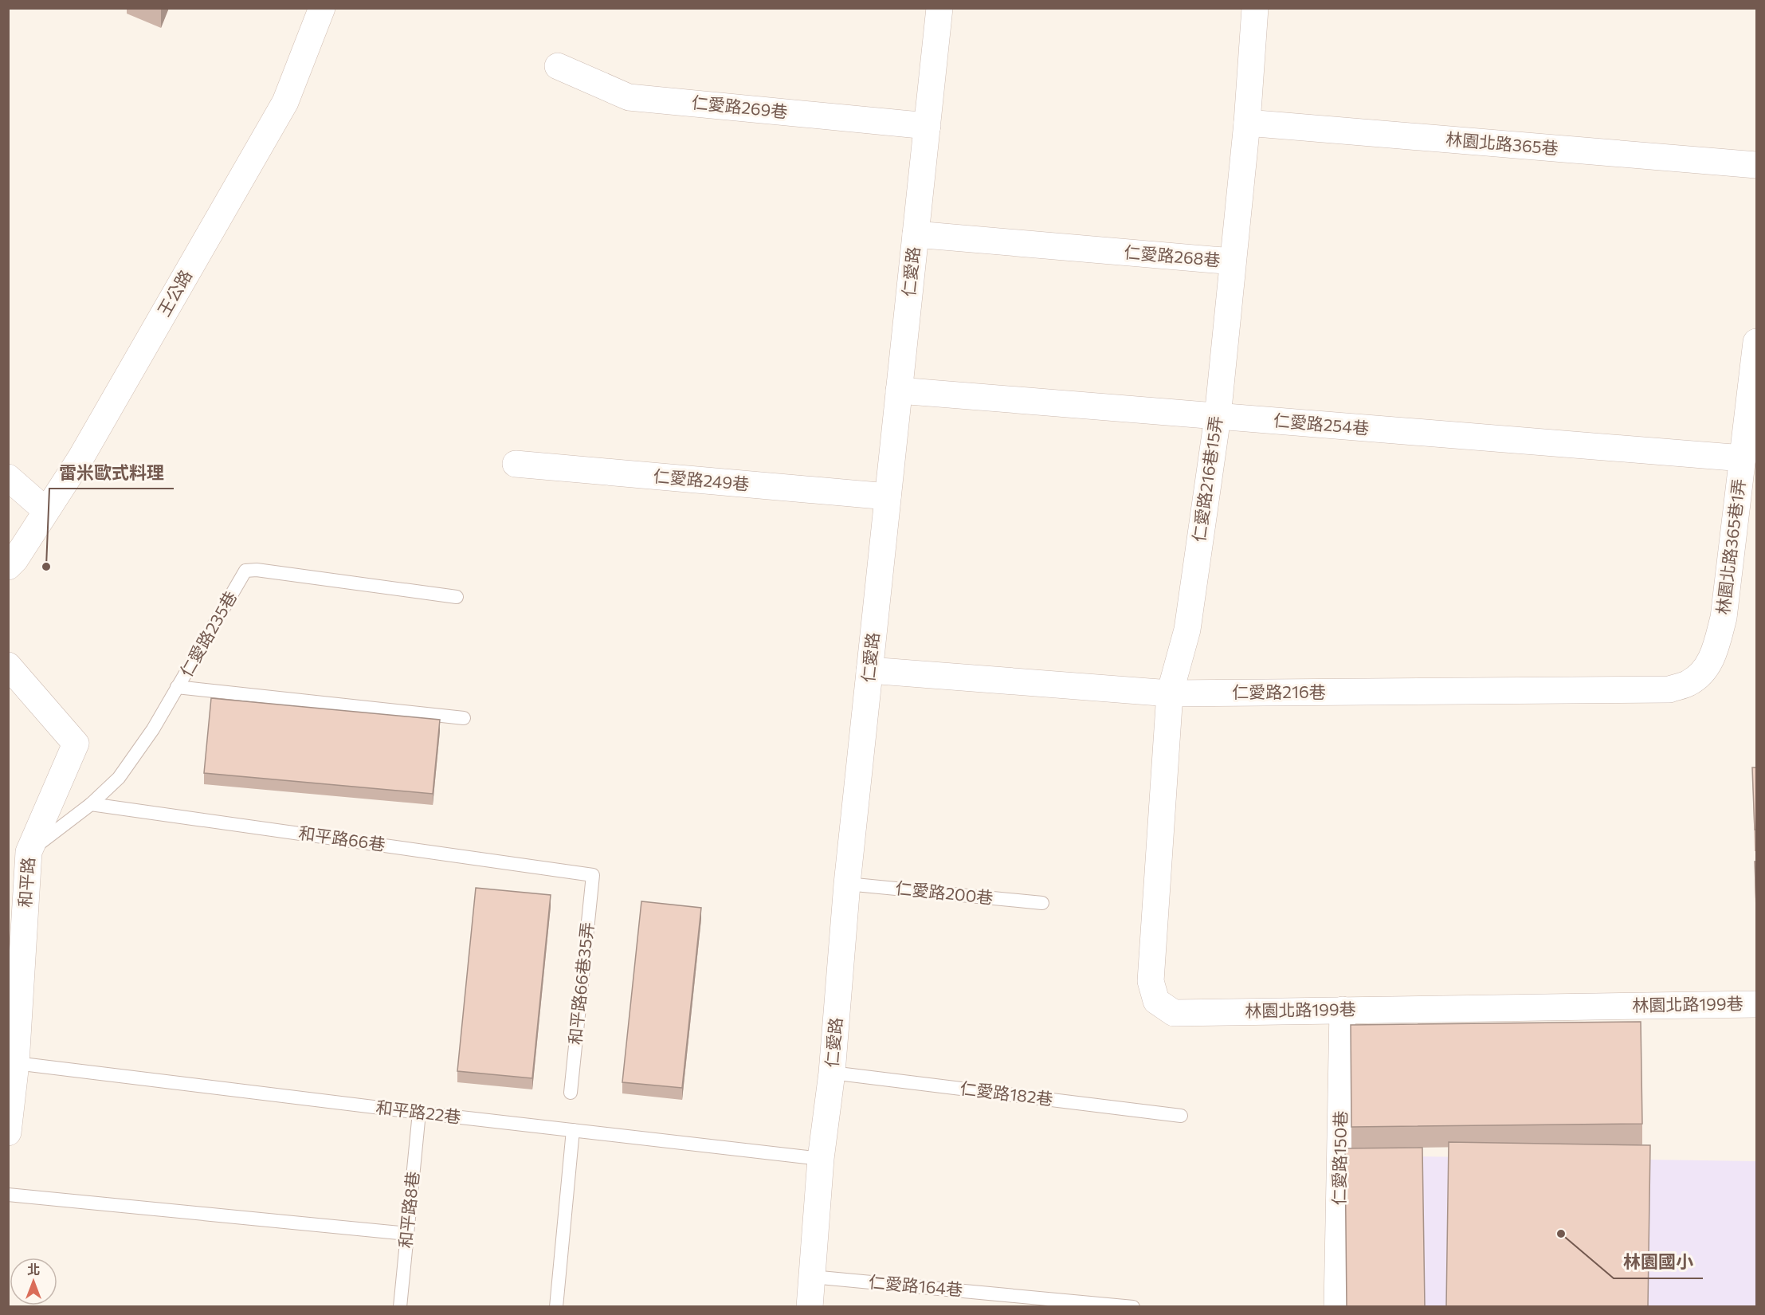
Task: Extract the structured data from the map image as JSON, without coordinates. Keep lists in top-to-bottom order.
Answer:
{
  "streets": {
    "street": [
      "仁愛路269巷",
      "林園北路365巷",
      "仁愛路268巷",
      "仁愛路",
      "王公路",
      "仁愛路254巷",
      "仁愛路216巷15弄",
      "仁愛路249巷",
      "林園北路365巷1弄",
      "仁愛路216巷",
      "和平路",
      "林園北路199巷",
      "仁愛路150巷"
    ],
    "lane": [
      "仁愛路235巷",
      "和平路66巷",
      "仁愛路200巷",
      "和平路66巷35弄",
      "仁愛路182巷",
      "和平路22巷",
      "和平路8巷",
      "仁愛路164巷"
    ]
  },
  "crossings": [
    ["仁愛路269巷", "仁愛路"],
    ["林園北路365巷", "仁愛路268巷"],
    ["仁愛路268巷", "仁愛路"],
    ["仁愛路268巷", "仁愛路216巷15弄"],
    ["仁愛路", "仁愛路254巷"],
    ["仁愛路", "仁愛路249巷"],
    ["仁愛路", "仁愛路216巷"],
    ["仁愛路", "仁愛路200巷"],
    ["仁愛路", "仁愛路182巷"],
    ["仁愛路", "和平路22巷"],
    ["仁愛路", "仁愛路164巷"],
    ["仁愛路254巷", "仁愛路216巷15弄"],
    ["仁愛路254巷", "林園北路365巷1弄"],
    ["仁愛路216巷15弄", "仁愛路216巷"],
    ["仁愛路216巷15弄", "林園北路199巷"],
    ["林園北路365巷1弄", "仁愛路216巷"],
    ["仁愛路235巷", "和平路66巷"],
    ["仁愛路235巷", "和平路"],
    ["仁愛路216巷", "林園北路199巷"],
    ["和平路66巷", "和平路66巷35弄"],
    ["和平路", "和平路22巷"],
    ["林園北路199巷", "仁愛路150巷"],
    ["和平路22巷", "和平路8巷"]
  ],
  "places": ["雷米歐式料理", "林園國小"],
  "north": "top"
}
